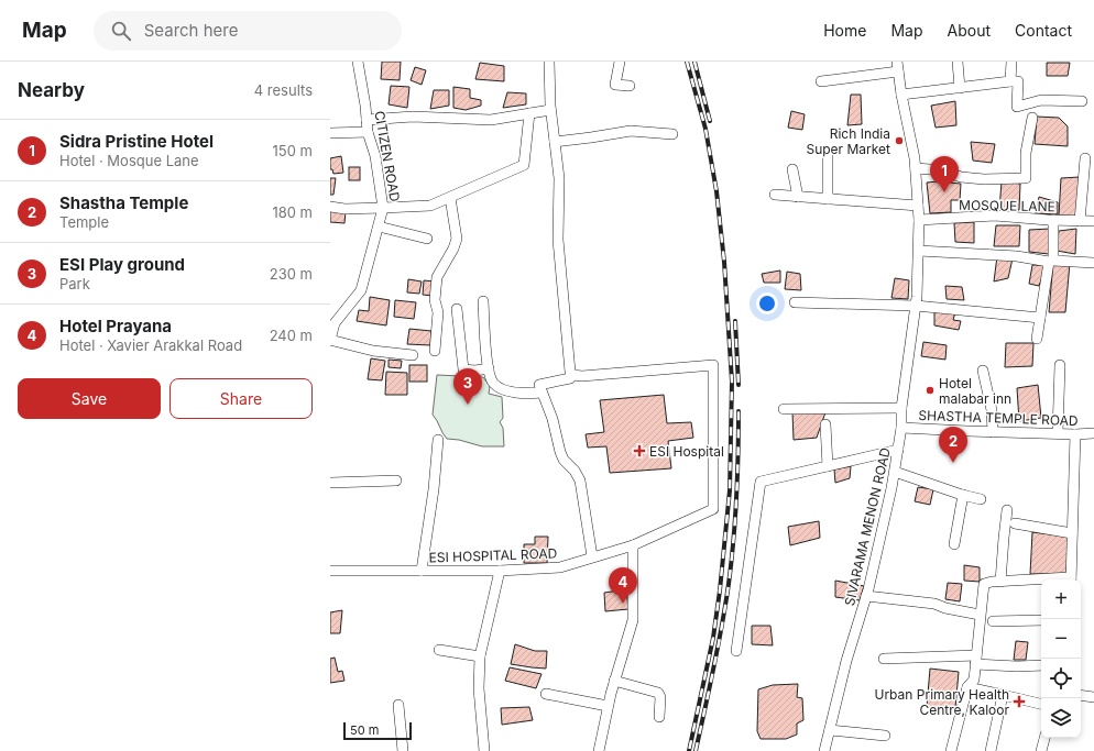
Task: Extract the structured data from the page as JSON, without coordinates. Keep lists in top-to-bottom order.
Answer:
{
  "streets": {
    "street": [
      "CITIZEN ROAD",
      "MOSQUE LANE",
      "SHASTHA TEMPLE ROAD",
      "SIVARAMA MENON ROAD",
      "ESI HOSPITAL ROAD"
    ]
  },
  "crossings": [
    ["MOSQUE LANE", "SIVARAMA MENON ROAD"],
    ["SHASTHA TEMPLE ROAD", "SIVARAMA MENON ROAD"]
  ],
  "places": {
    "other": ["Rich India Super Market", "Hotel malabar inn"],
    "health": ["ESI Hospital", "Urban Primary Health Centre, Kaloor"]
  },
  "scale_bar": "50 m",
  "page": {
    "header": "Map",
    "search": "Search here",
    "nav": [
      "Home",
      "Map",
      "About",
      "Contact"
    ],
    "heading": ["Nearby", "4 results"],
    "list": [
      {
        "mark": "1",
        "name": "Sidra Pristine Hotel",
        "note": "Hotel · Mosque Lane",
        "value": "150 m"
      },
      {
        "mark": "2",
        "name": "Shastha Temple",
        "note": "Temple",
        "value": "180 m"
      },
      {
        "mark": "3",
        "name": "ESI Play ground",
        "note": "Park",
        "value": "230 m"
      },
      {
        "mark": "4",
        "name": "Hotel Prayana",
        "note": "Hotel · Xavier Arakkal Road",
        "value": "240 m"
      }
    ],
    "pins": [
      "1",
      "3",
      "2",
      "4"
    ],
    "buttons": ["Save", "Share"],
    "map_buttons": ["+", "−"],
    "scale": "50 m"
  }
}
